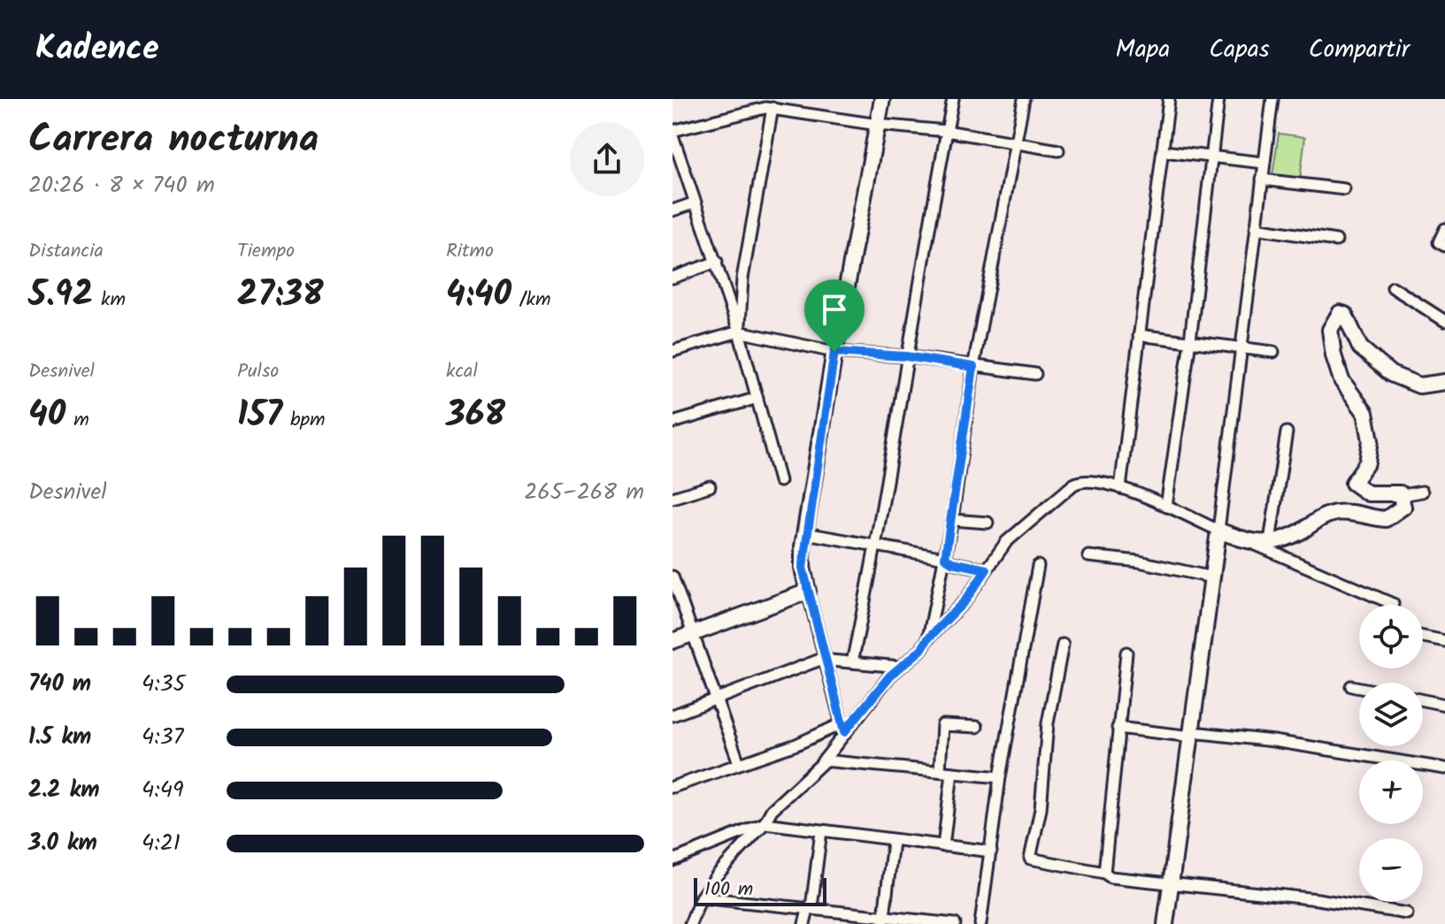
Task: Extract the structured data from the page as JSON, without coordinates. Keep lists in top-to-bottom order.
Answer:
{
  "scale_bar": "100 m",
  "page": {
    "header": "Kadence",
    "nav": ["Mapa", "Capas", "Compartir"],
    "heading": ["Carrera nocturna", "20:26 · 8 × 740 m"],
    "stats": [
      ["Distancia", "5.92 km"],
      ["Tiempo", "27:38"],
      ["Ritmo", "4:40 /km"],
      ["Desnivel", "40 m"],
      ["Pulso", "157 bpm"],
      ["kcal", "368"]
    ],
    "chart": ["Desnivel", "265–268 m"],
    "map_buttons": ["+", "−"],
    "list": [
      {
        "name": "740 m",
        "note": "4:35"
      },
      {
        "name": "1.5 km",
        "note": "4:37"
      },
      {
        "name": "2.2 km",
        "note": "4:49"
      },
      {
        "name": "3.0 km",
        "note": "4:21"
      }
    ],
    "scale": "100 m"
  }
}
